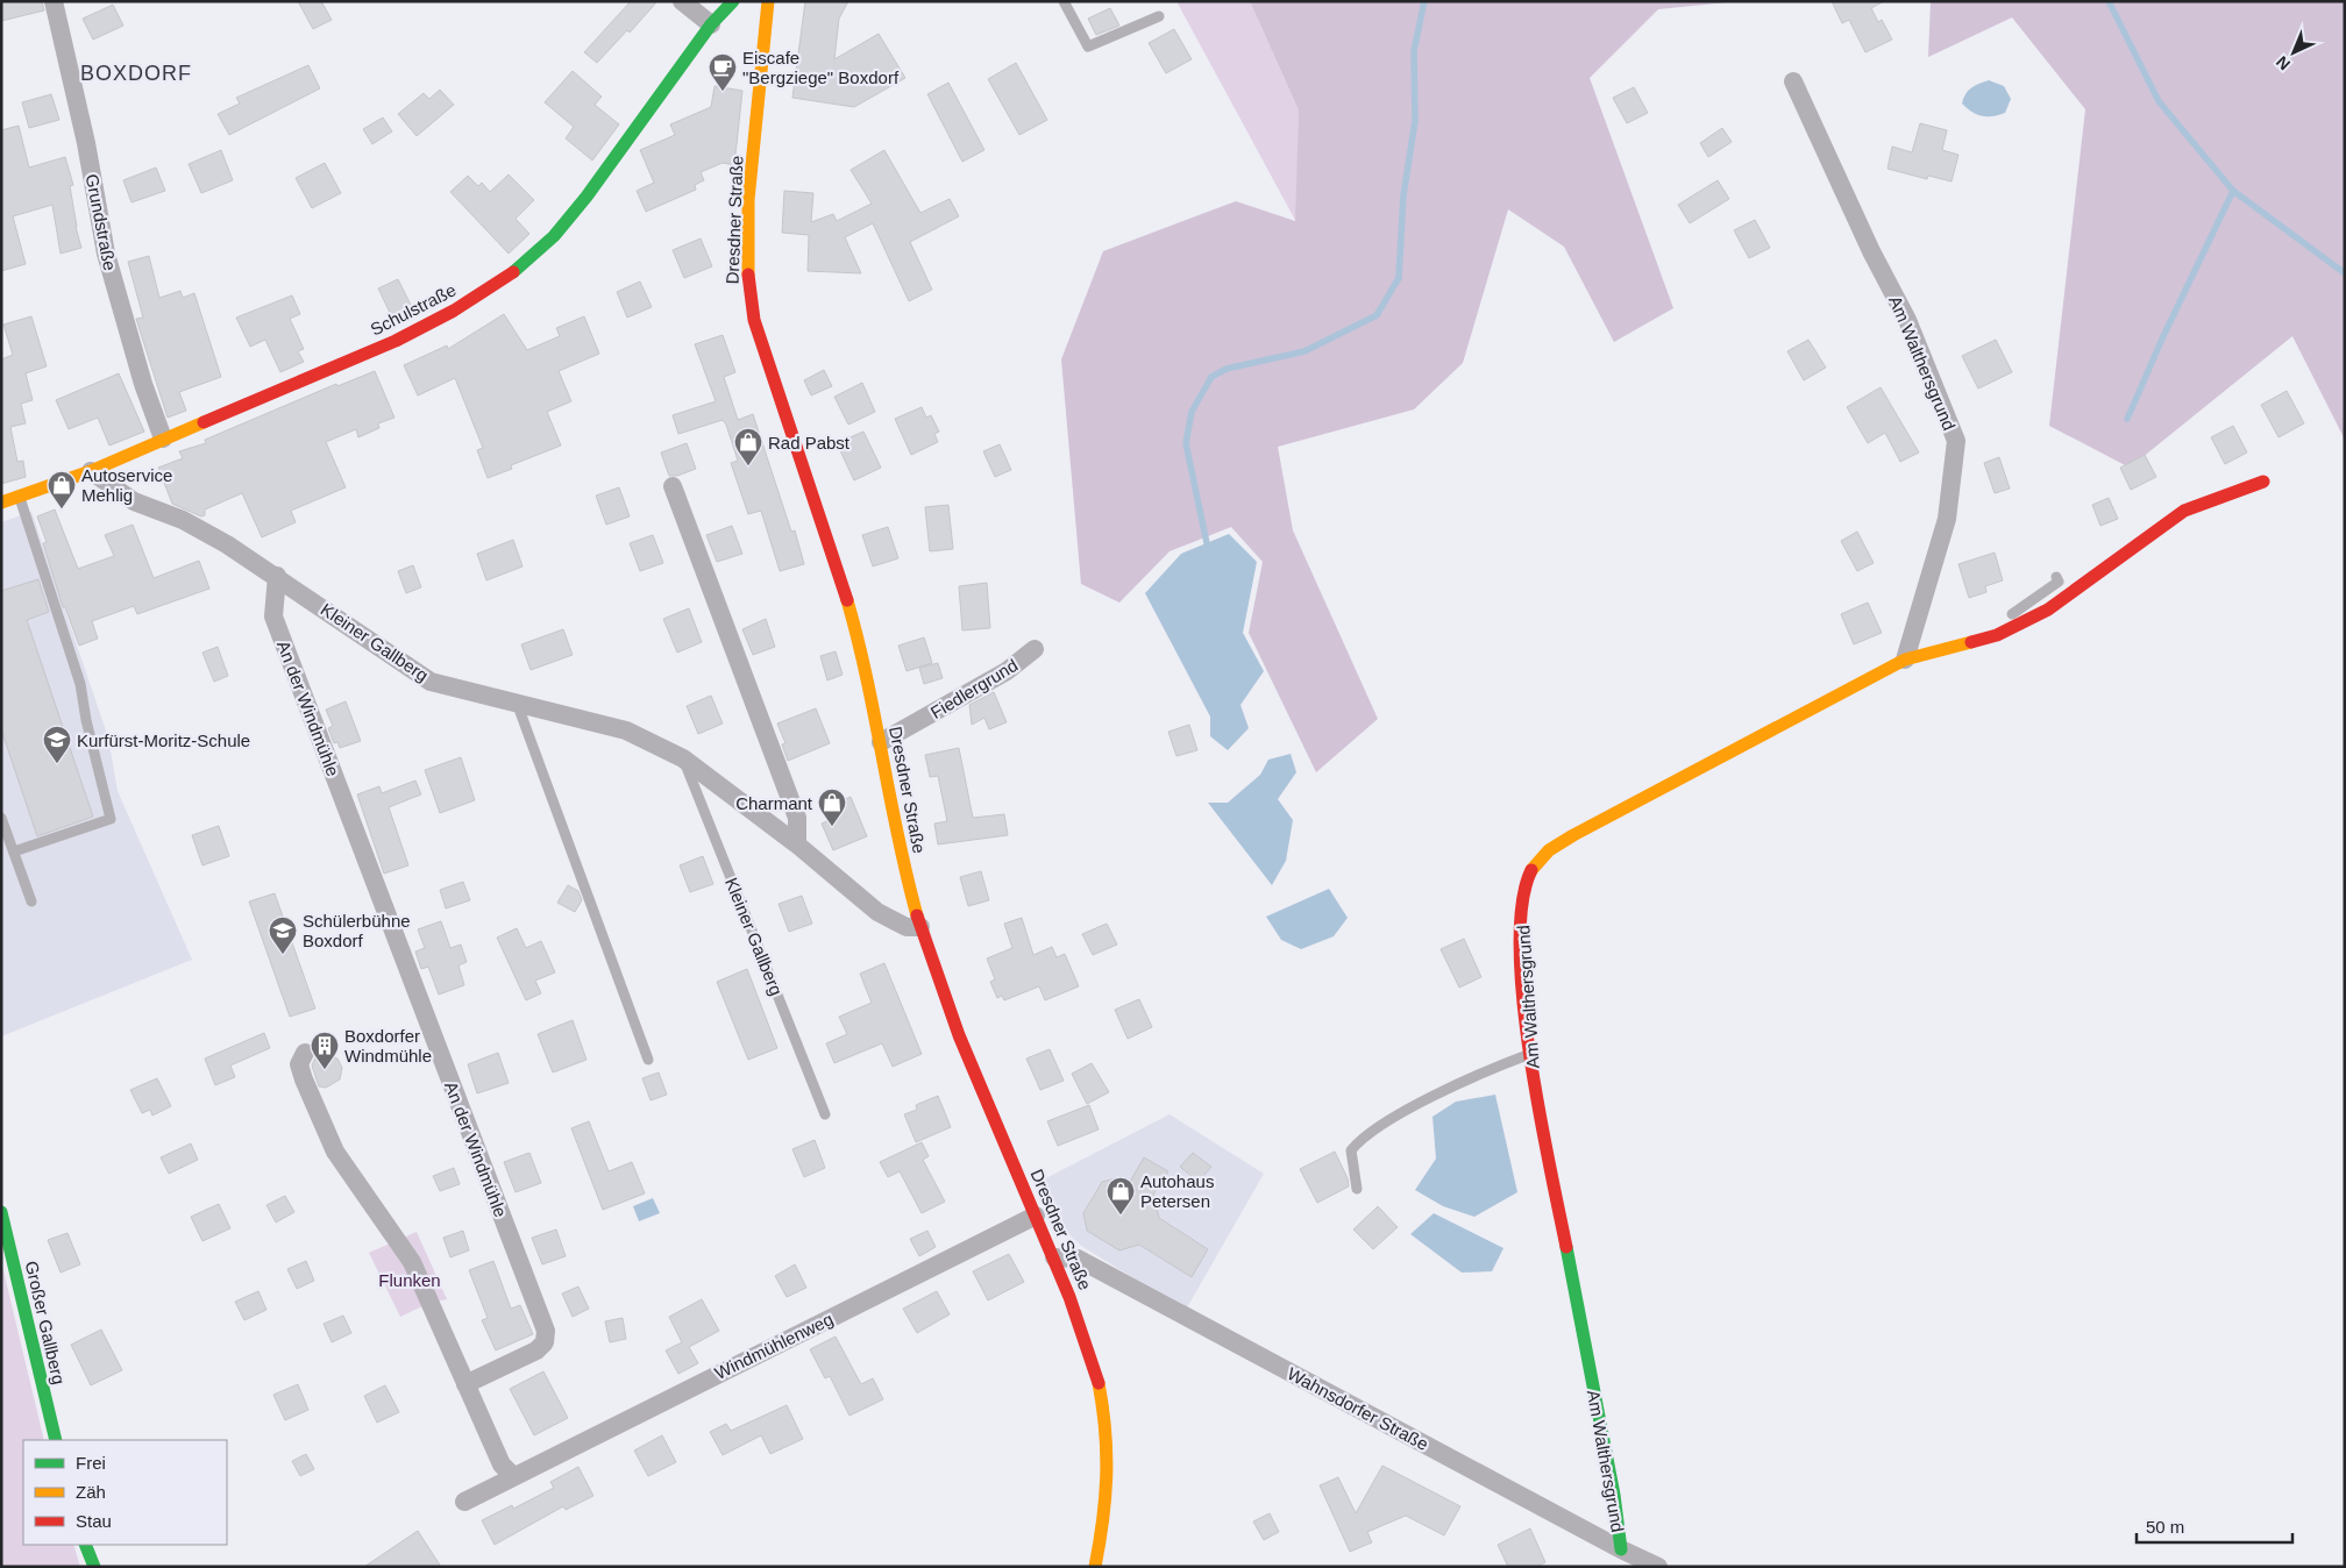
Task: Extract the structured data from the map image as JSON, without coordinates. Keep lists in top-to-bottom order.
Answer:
{
  "streets": {
    "street": [
      "Dresdner Straße",
      "Grundstraße",
      "Schulstraße",
      "Am Walthersgrund",
      "Kleiner Gallberg",
      "Fiedlergrund",
      "An der Windmühle",
      "Großer Gallberg",
      "Windmühlenweg",
      "Wahnsdorfer Straße"
    ]
  },
  "crossings": [
    ["Dresdner Straße", "Kleiner Gallberg"],
    ["Dresdner Straße", "Fiedlergrund"],
    ["Dresdner Straße", "Windmühlenweg"],
    ["Dresdner Straße", "Wahnsdorfer Straße"],
    ["Grundstraße", "Schulstraße"],
    ["Schulstraße", "Kleiner Gallberg"],
    ["Am Walthersgrund", "Wahnsdorfer Straße"],
    ["Kleiner Gallberg", "An der Windmühle"]
  ],
  "districts": ["BOXDORF"],
  "parks": ["Flunken"],
  "places": {
    "cafe": ["Eiscafe \"Bergziege\" Boxdorf"],
    "shop": [
      "Rad Pabst",
      "Autoservice Mehlig",
      "Charmant",
      "Autohaus Petersen"
    ],
    "school or university": ["Kurfürst-Moritz-Schule", "Schülerbühne Boxdorf"],
    "building": ["Boxdorfer Windmühle"]
  },
  "legend": ["Frei", "Zäh", "Stau"],
  "scale_bar": "50 m",
  "north": "bottom left"
}
